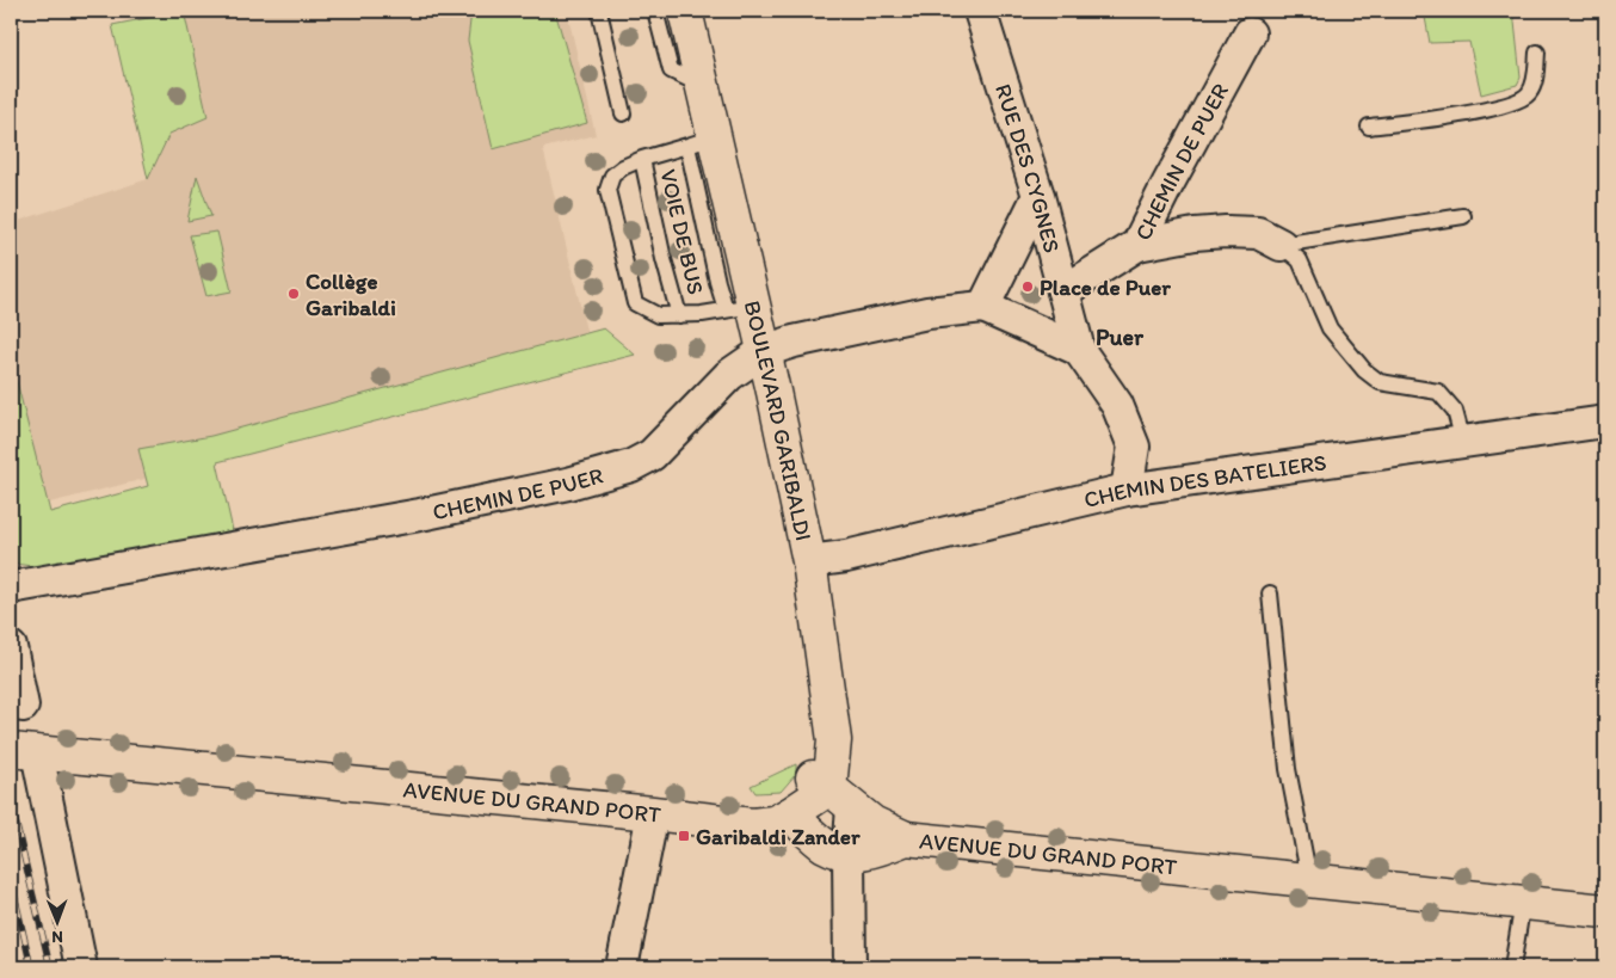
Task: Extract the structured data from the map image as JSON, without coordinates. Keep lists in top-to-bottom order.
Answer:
{
  "streets": {
    "main road": ["BOULEVARD GARIBALDI", "AVENUE DU GRAND PORT"],
    "street": ["CHEMIN DE PUER", "RUE DES CYGNES", "CHEMIN DES BATELIERS"],
    "lane": ["VOIE DE BUS"]
  },
  "crossings": [
    ["CHEMIN DE PUER", "RUE DES CYGNES"],
    ["CHEMIN DE PUER", "BOULEVARD GARIBALDI"],
    ["RUE DES CYGNES", "CHEMIN DES BATELIERS"],
    ["VOIE DE BUS", "BOULEVARD GARIBALDI"],
    ["BOULEVARD GARIBALDI", "CHEMIN DES BATELIERS"]
  ],
  "districts": ["Puer"],
  "places": {
    "other": ["Place de Puer", "Collège Garibaldi"],
    "transit": ["Garibaldi Zander"]
  },
  "north": "bottom"
}
